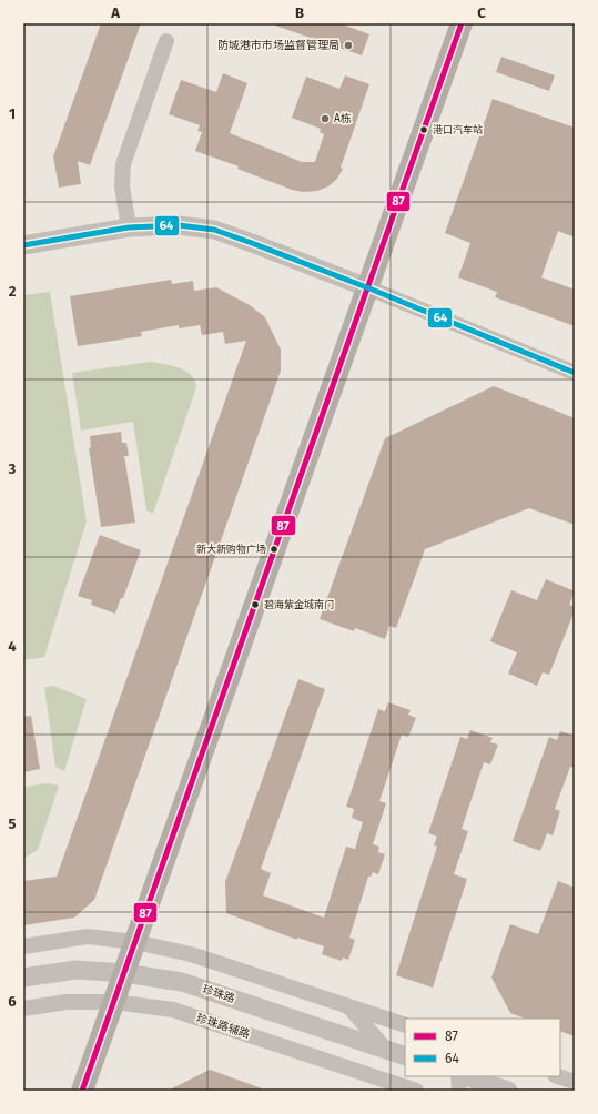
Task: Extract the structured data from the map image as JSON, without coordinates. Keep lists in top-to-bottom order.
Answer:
{
  "streets": {
    "street": ["珍珠路", "珍珠路辅路"]
  },
  "places": [
    "防城港市市场监督管理局",
    "A栋",
    "港口汽车站",
    "新大新购物广场",
    "碧海紫金城南门"
  ],
  "lines": ["transit line 87", "transit line 64"],
  "legend": ["87", "64"],
  "grid": {
    "columns": ["A", "B", "C"],
    "rows": [
      "1",
      "2",
      "3",
      "4",
      "5",
      "6"
    ]
  }
}
